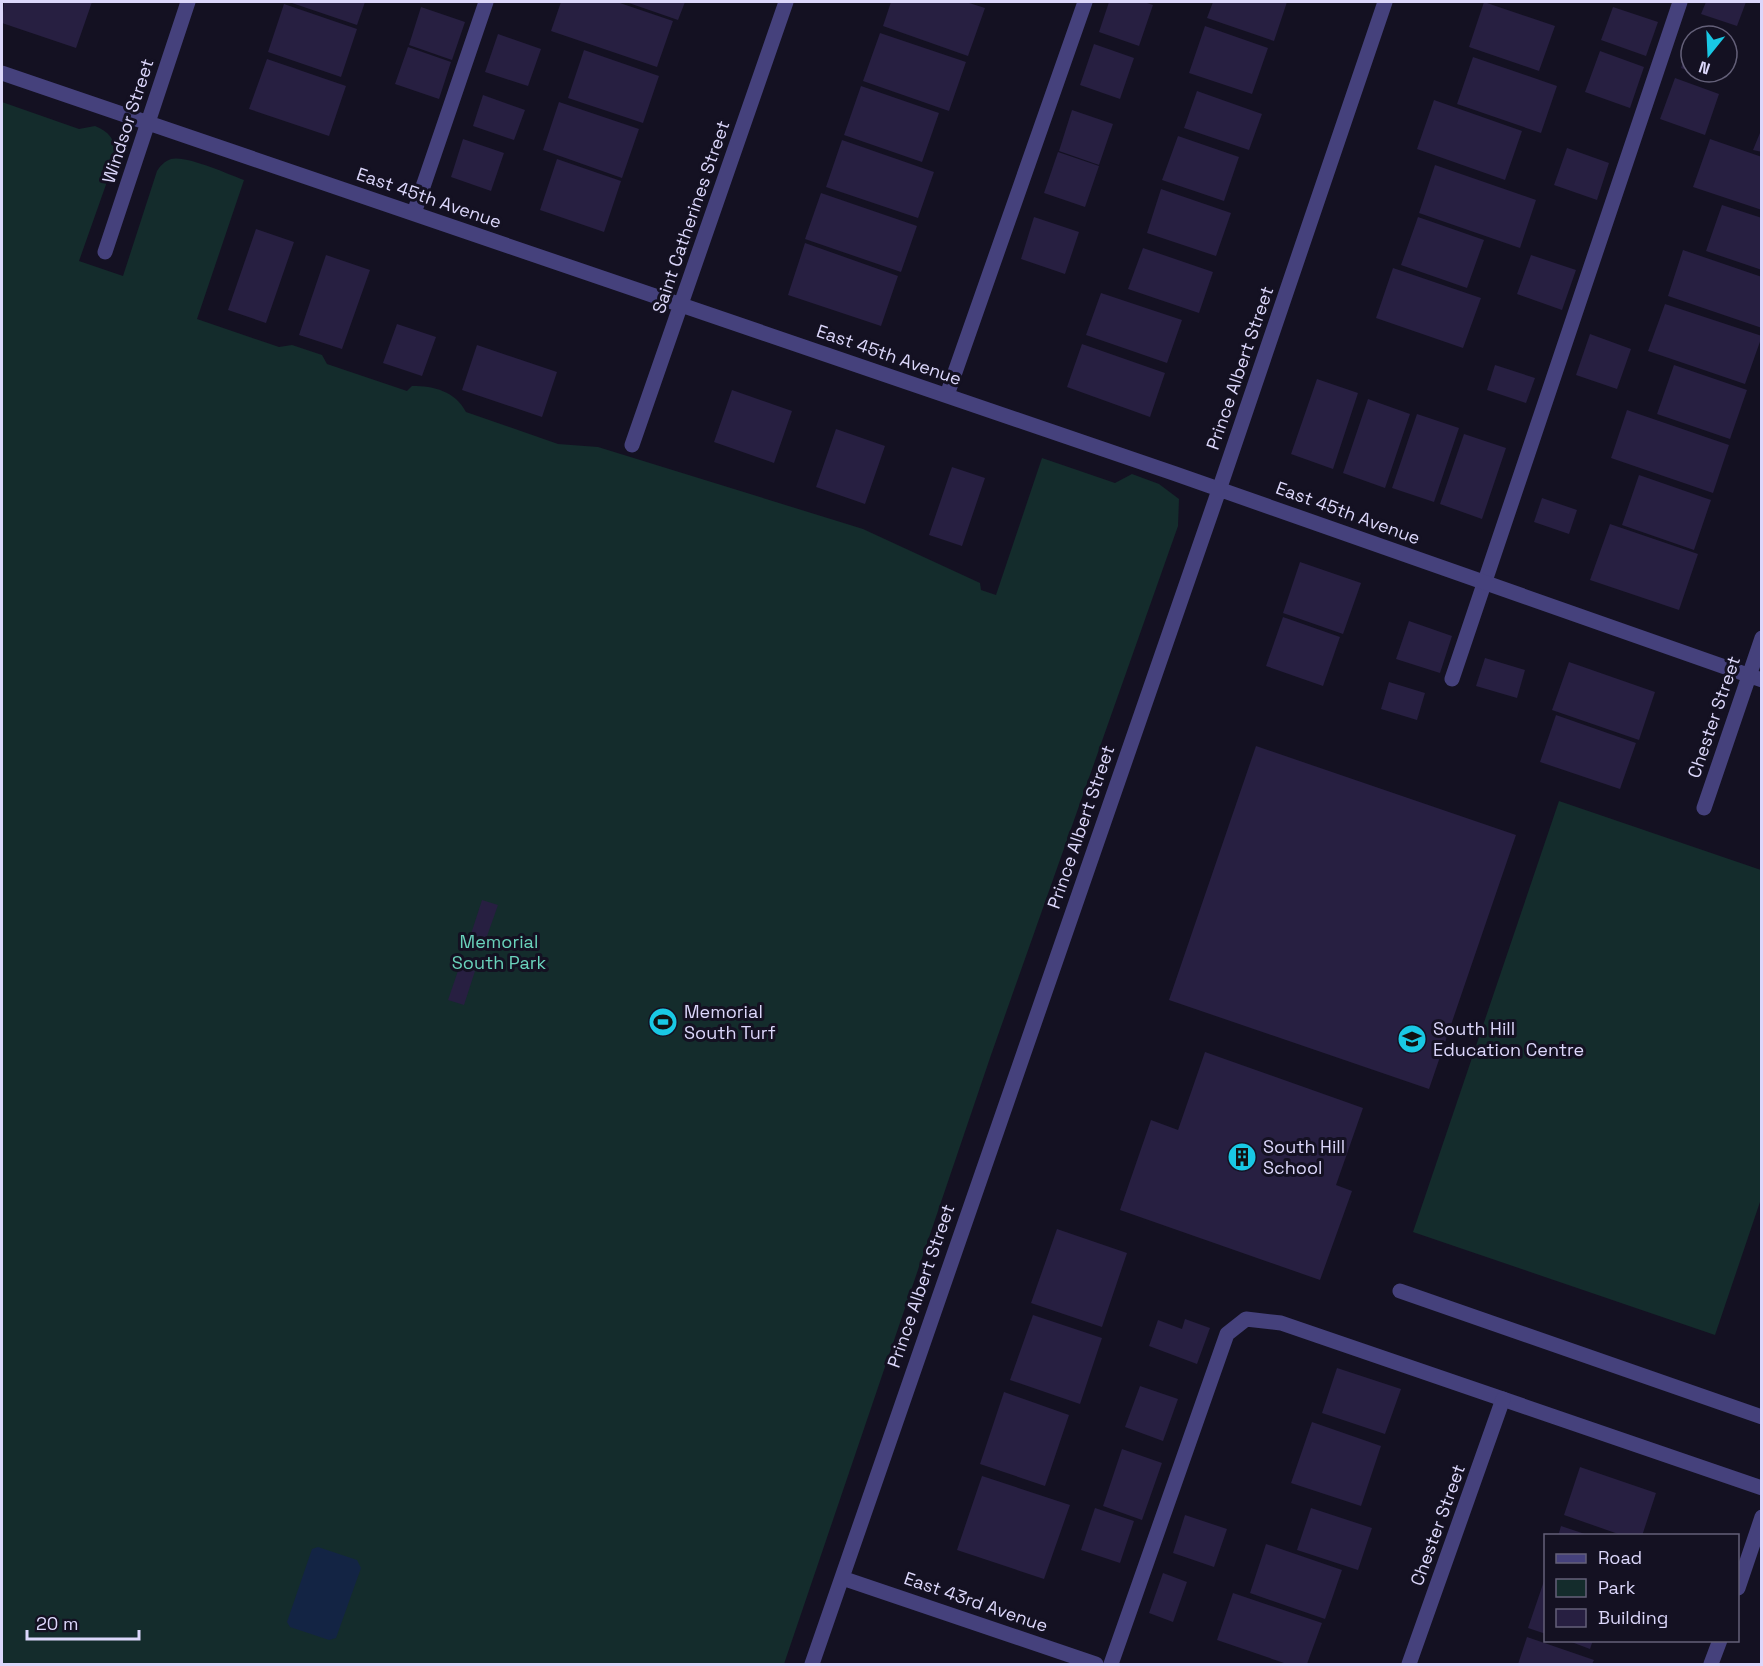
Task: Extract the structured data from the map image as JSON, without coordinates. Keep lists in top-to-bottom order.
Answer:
{
  "streets": {
    "street": [
      "Windsor Street",
      "East 45th Avenue",
      "Saint Catherines Street",
      "Prince Albert Street",
      "Chester Street",
      "East 43rd Avenue"
    ]
  },
  "crossings": [
    ["Windsor Street", "East 45th Avenue"],
    ["East 45th Avenue", "Saint Catherines Street"],
    ["East 45th Avenue", "Prince Albert Street"],
    ["East 45th Avenue", "Chester Street"],
    ["Prince Albert Street", "East 43rd Avenue"]
  ],
  "parks": ["Memorial South Park"],
  "places": {
    "sports": ["Memorial South Turf"],
    "school or university": ["South Hill Education Centre"],
    "building": ["South Hill School"]
  },
  "legend": ["Road", "Park", "Building"],
  "scale_bar": "20 m",
  "north": "bottom"
}
